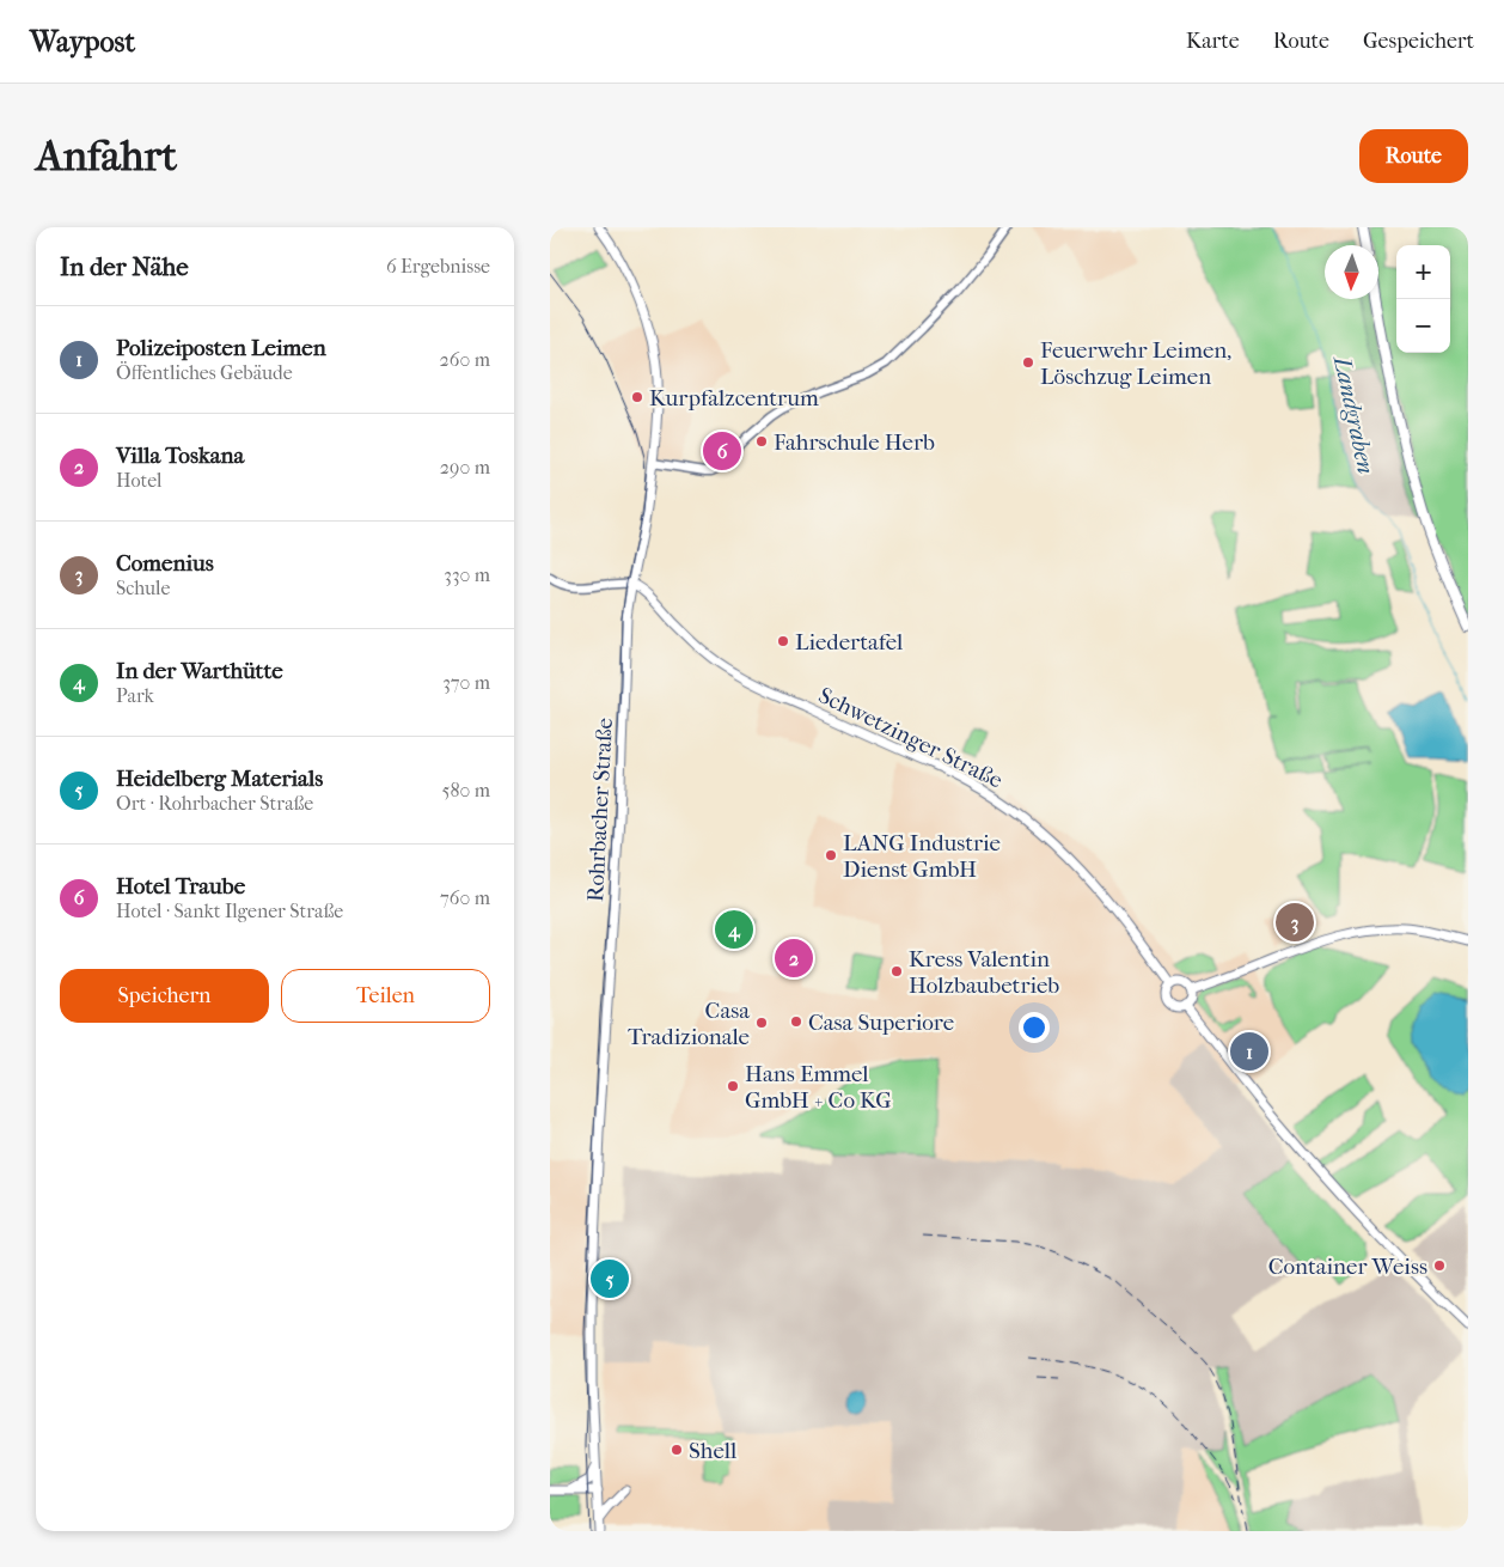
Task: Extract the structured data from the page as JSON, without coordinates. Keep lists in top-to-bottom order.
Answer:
{
  "streets": {
    "main road": ["Schwetzinger Straße", "Rohrbacher Straße"]
  },
  "crossings": [
    ["Schwetzinger Straße", "Rohrbacher Straße"]
  ],
  "water": ["Landgraben"],
  "places": [
    "Feuerwehr Leimen, Löschzug Leimen",
    "Kurpfalzcentrum",
    "Fahrschule Herb",
    "Liedertafel",
    "LANG Industrie Dienst GmbH",
    "Kress Valentin Holzbaubetrieb",
    "Casa Superiore",
    "Casa Tradizionale",
    "Hans Emmel GmbH + Co KG",
    "Container Weiss",
    "Shell"
  ],
  "north": "bottom",
  "page": {
    "header": "Waypost",
    "nav": ["Karte", "Route", "Gespeichert"],
    "buttons": [
      "Route",
      ["Speichern", "Teilen"]
    ],
    "title": "Anfahrt",
    "heading": ["In der Nähe", "6 Ergebnisse"],
    "map_buttons": ["+", "−"],
    "list": [
      {
        "mark": "1",
        "name": "Polizeiposten Leimen",
        "note": "Öffentliches Gebäude",
        "value": "260 m"
      },
      {
        "mark": "2",
        "name": "Villa Toskana",
        "note": "Hotel",
        "value": "290 m"
      },
      {
        "mark": "3",
        "name": "Comenius",
        "note": "Schule",
        "value": "330 m"
      },
      {
        "mark": "4",
        "name": "In der Warthütte",
        "note": "Park",
        "value": "370 m"
      },
      {
        "mark": "5",
        "name": "Heidelberg Materials",
        "note": "Ort · Rohrbacher Straße",
        "value": "580 m"
      },
      {
        "mark": "6",
        "name": "Hotel Traube",
        "note": "Hotel · Sankt Ilgener Straße",
        "value": "760 m"
      }
    ],
    "pins": [
      "6",
      "3",
      "4",
      "2",
      "1",
      "5"
    ]
  }
}
